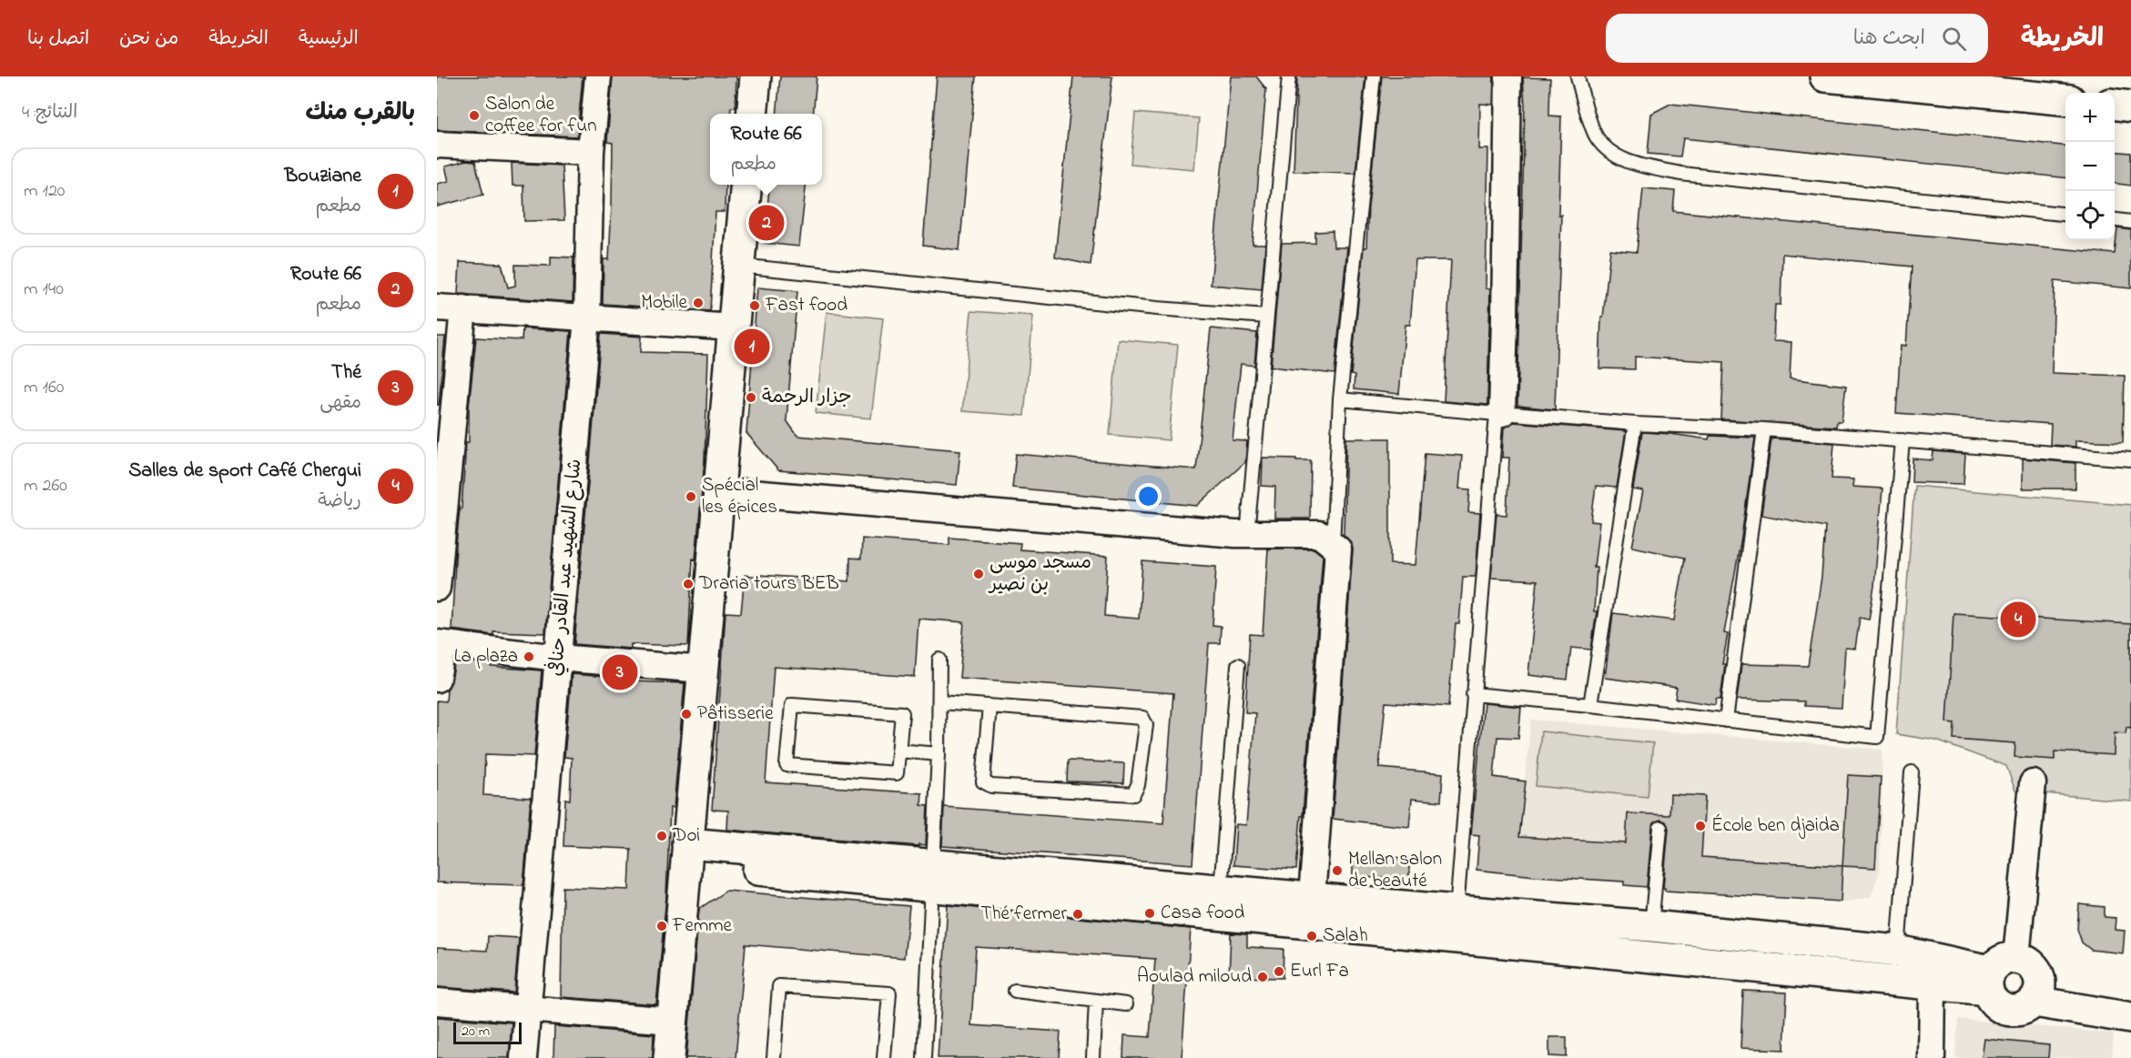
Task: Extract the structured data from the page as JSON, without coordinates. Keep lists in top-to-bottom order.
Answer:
{
  "streets": {
    "street": ["شارع الشهيد عبد القادر حنافي"]
  },
  "places": [
    "Salon de coffee for fun",
    "Mobile",
    "Fast food",
    "جزار الرحمة",
    "Spécial les épices",
    "مسجد موسى بن نصير",
    "Draria tours BEB",
    "La plaza",
    "Pâtisserie",
    "École ben djaida",
    "Doi",
    "Mellan salon de beauté",
    "Casa food",
    "Thé fermer",
    "Femme",
    "Salah",
    "Eurl Fa",
    "Aoulad miloud"
  ],
  "scale_bar": "20 m",
  "page": {
    "header": "الخريطة",
    "search": "ابحث هنا",
    "nav": [
      "الرئيسية",
      "الخريطة",
      "من نحن",
      "اتصل بنا"
    ],
    "heading": ["بالقرب منك", "النتائج: 4"],
    "map_buttons": ["+", "−"],
    "popup": ["Route 66", "مطعم"],
    "list": [
      {
        "mark": "1",
        "name": "Bouziane",
        "note": "مطعم",
        "value": "120 m"
      },
      {
        "mark": "2",
        "name": "Route 66",
        "note": "مطعم",
        "value": "140 m"
      },
      {
        "mark": "3",
        "name": "Thé",
        "note": "مقهى",
        "value": "160 m"
      },
      {
        "mark": "4",
        "name": "Salles de sport Café Chergui",
        "note": "رياضة",
        "value": "260 m"
      }
    ],
    "pins": [
      "2",
      "1",
      "4",
      "3"
    ],
    "scale": "20 m"
  }
}
